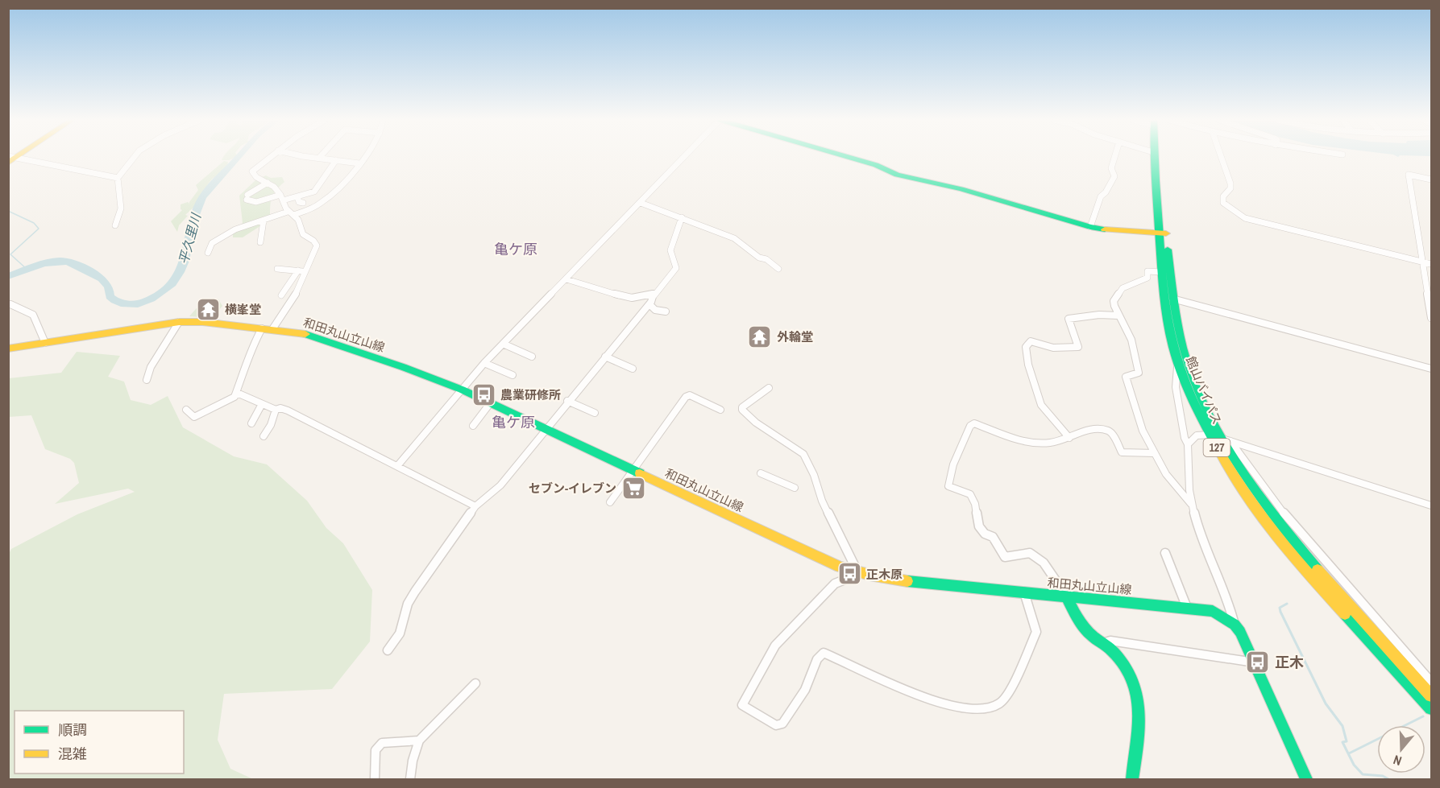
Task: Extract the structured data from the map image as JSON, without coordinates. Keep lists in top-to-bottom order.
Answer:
{
  "streets": {
    "main road": ["和田丸山立山線", "館山バイパス", "127"]
  },
  "districts": ["亀ケ原", "亀ケ原"],
  "water": ["平久里川"],
  "places": {
    "temple": ["横峯堂", "外輪堂"],
    "bus stop": ["農業研修所", "正木原", "正木"],
    "supermarket": ["セブン-イレブン"]
  },
  "legend": ["順調", "混雑"],
  "north": "bottom"
}
